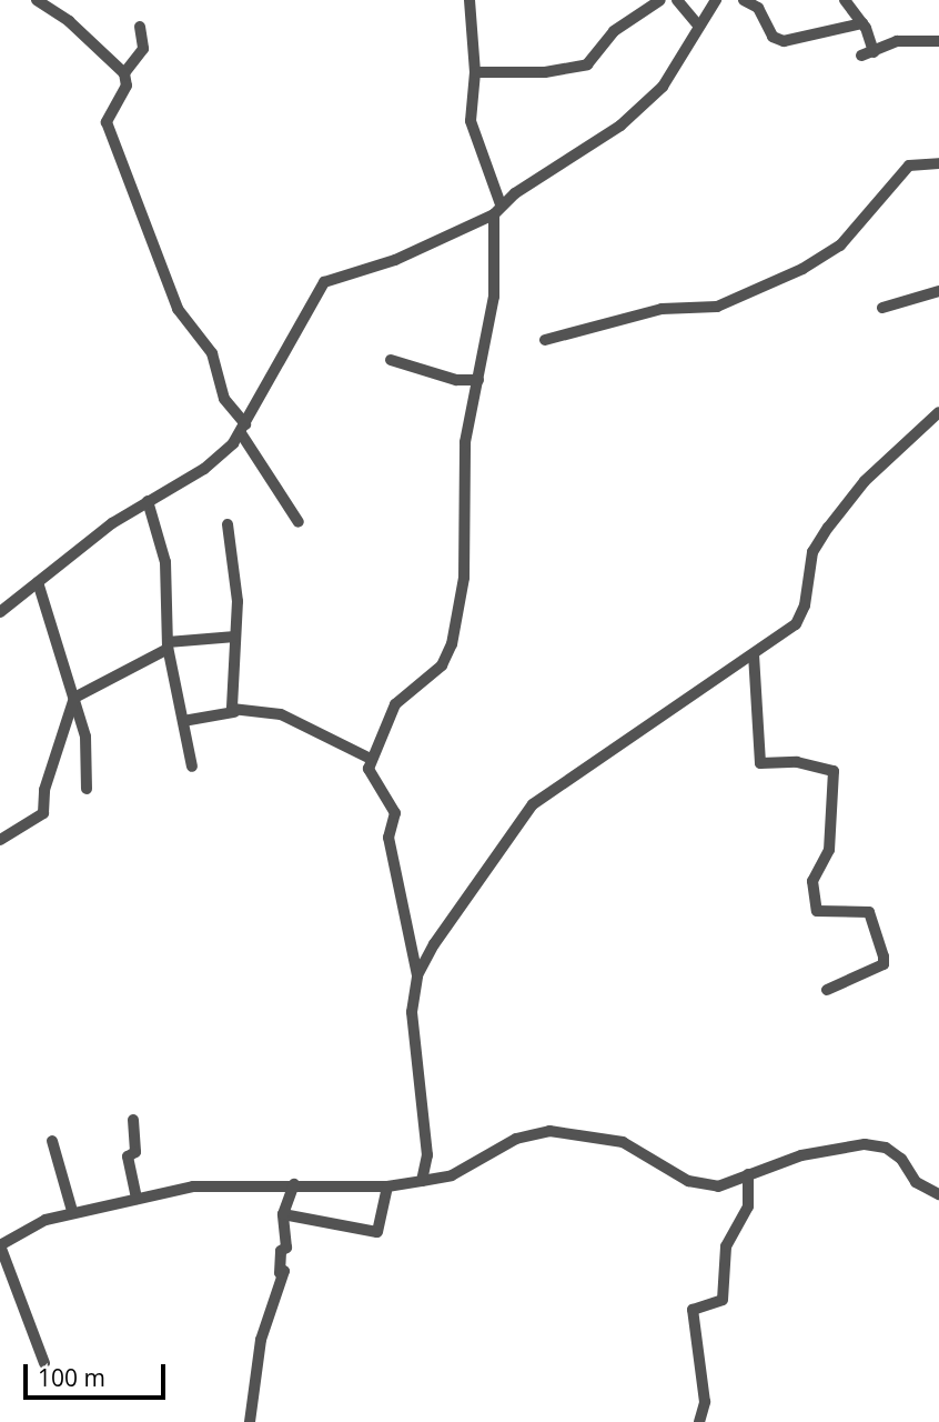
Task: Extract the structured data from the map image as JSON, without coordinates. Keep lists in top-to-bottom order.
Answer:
{
  "scale_bar": "100 m"
}
